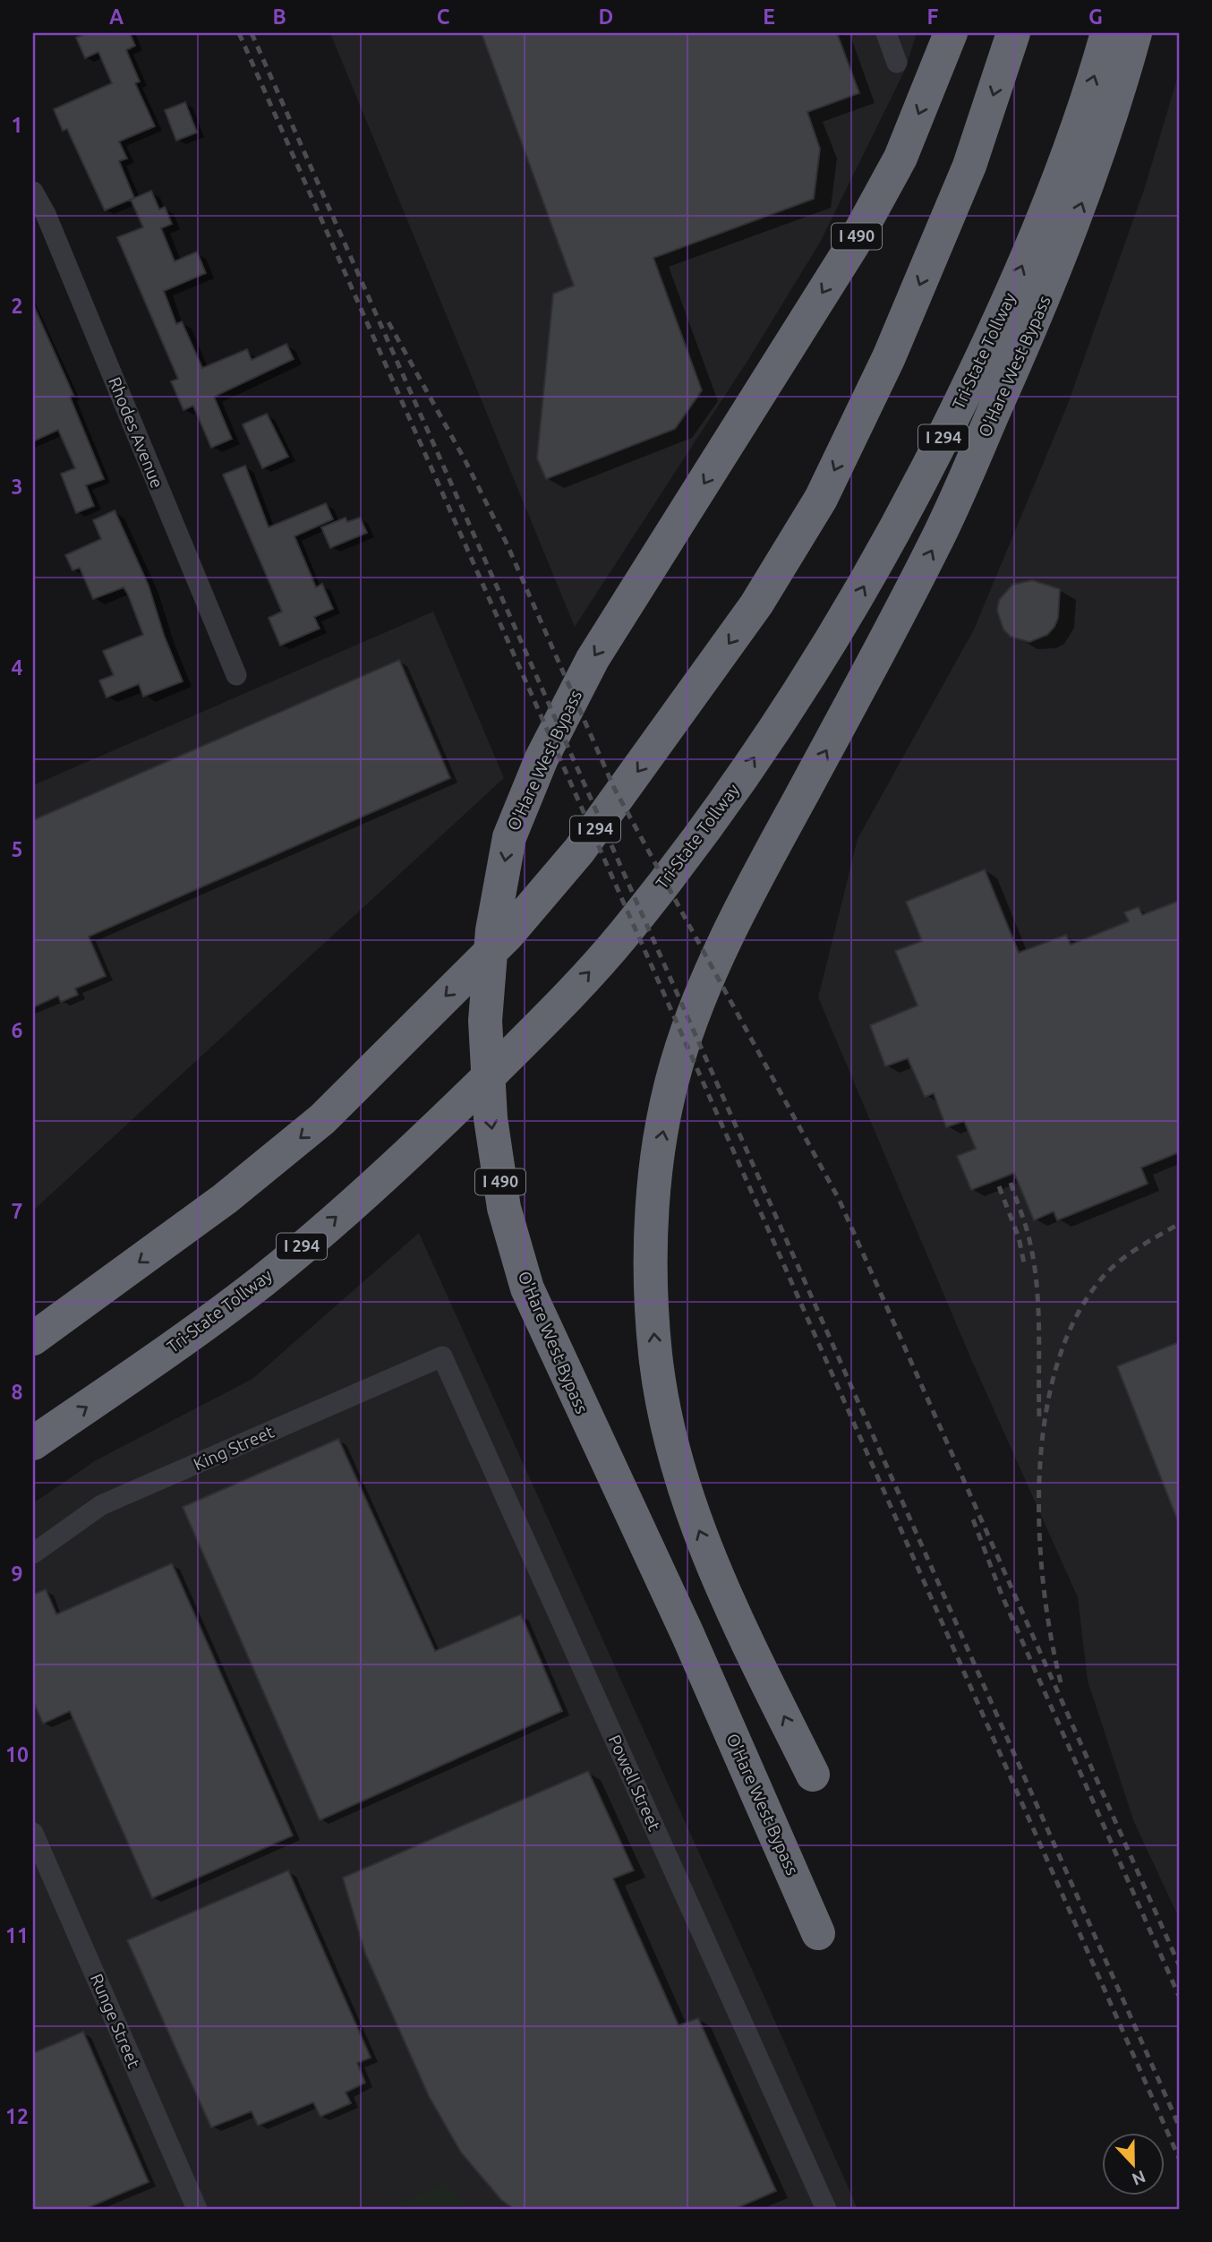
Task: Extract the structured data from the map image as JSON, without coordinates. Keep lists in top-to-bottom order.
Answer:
{
  "streets": {
    "highway": [
      "I 490",
      "Tri-State Tollway",
      "O'Hare West Bypass",
      "I 294"
    ],
    "street": [
      "Rhodes Avenue",
      "King Street",
      "Powell Street",
      "Runge Street"
    ]
  },
  "crossings": [
    ["King Street", "Powell Street"]
  ],
  "north": "bottom",
  "grid": {
    "columns": [
      "A",
      "B",
      "C",
      "D",
      "E",
      "F",
      "G"
    ],
    "rows": [
      "1",
      "2",
      "3",
      "4",
      "5",
      "6",
      "7",
      "8",
      "9",
      "10",
      "11",
      "12"
    ]
  }
}
